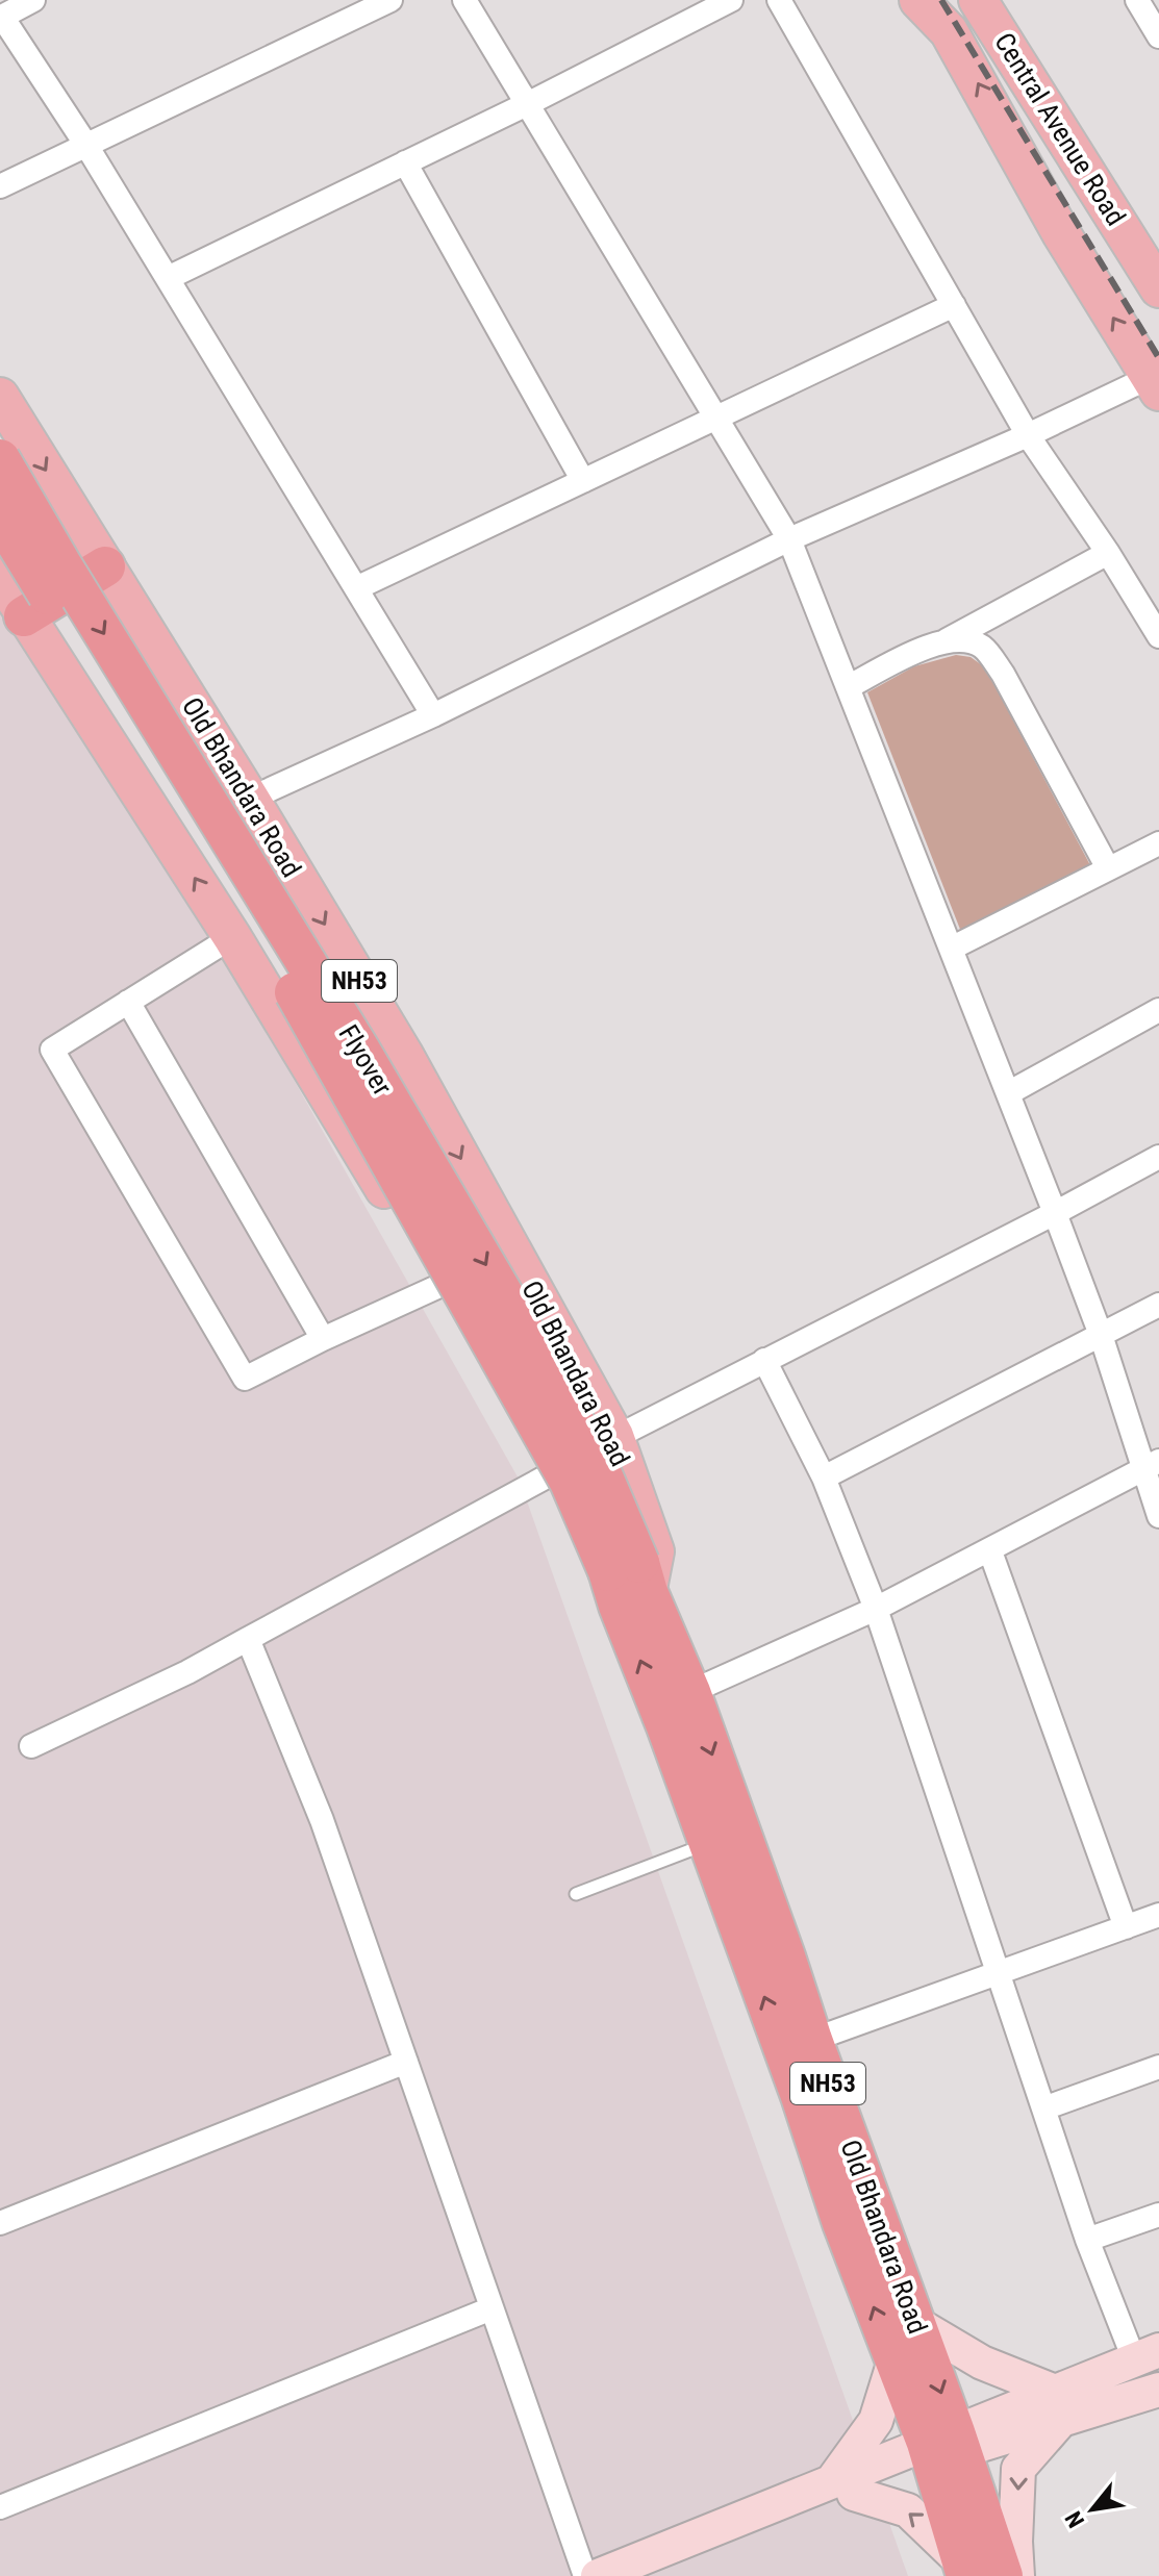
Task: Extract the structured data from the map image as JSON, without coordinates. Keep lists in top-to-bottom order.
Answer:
{
  "streets": {
    "highway": ["Old Bhandara Road", "NH53", "Flyover"],
    "main road": ["Central Avenue Road"]
  },
  "crossings": [
    ["Old Bhandara Road", "NH53"],
    ["Old Bhandara Road", "Flyover"],
    ["NH53", "Flyover"]
  ],
  "north": "bottom left"
}
